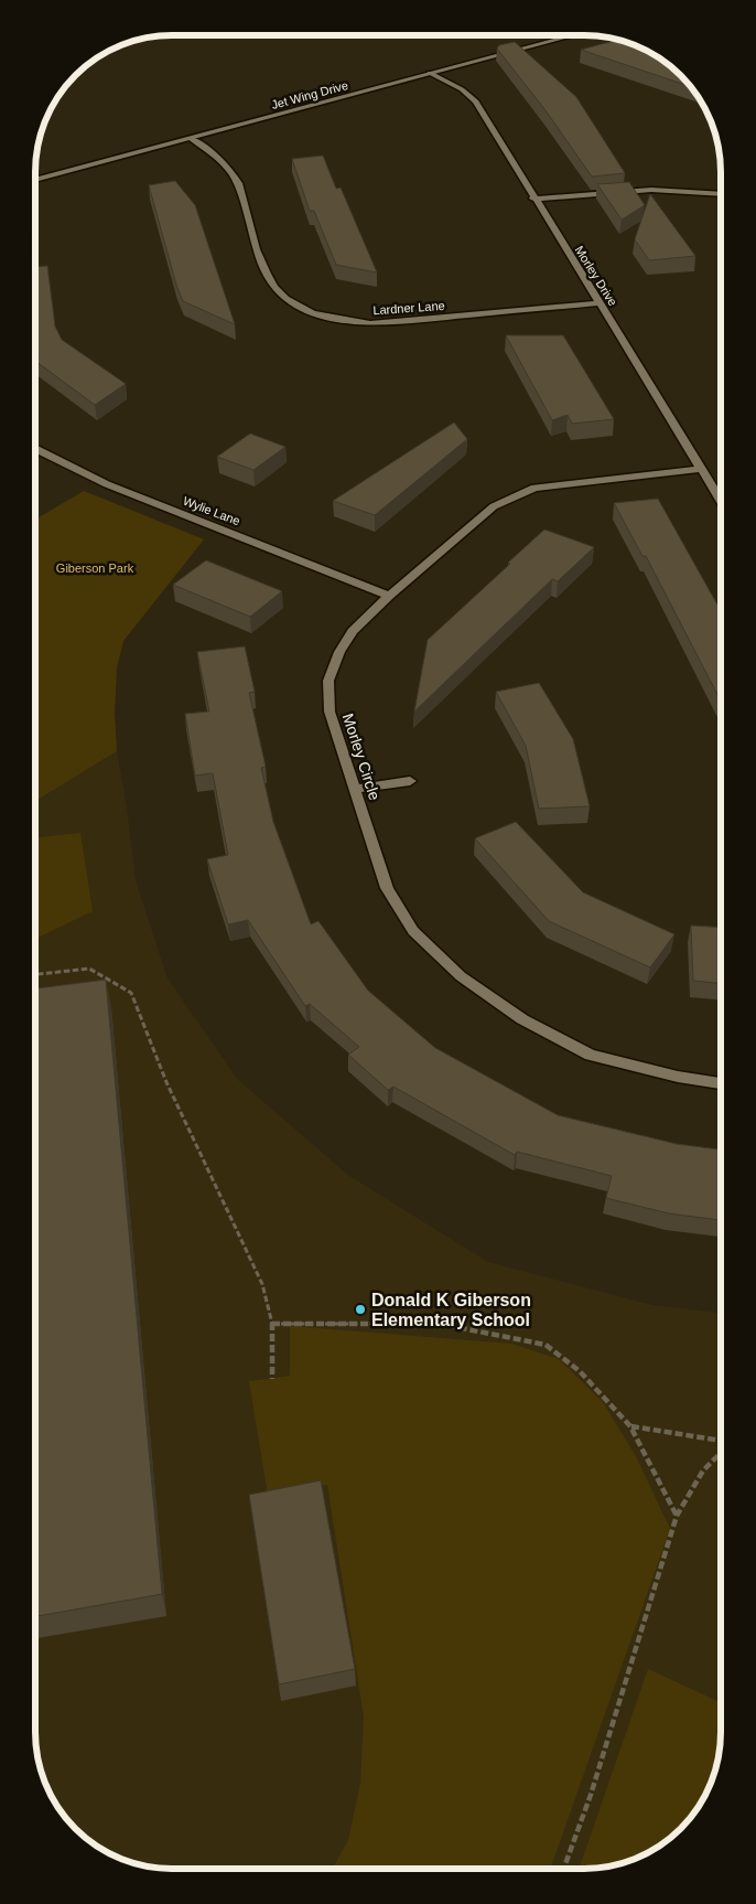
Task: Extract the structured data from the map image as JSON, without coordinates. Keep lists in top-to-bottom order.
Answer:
{
  "streets": {
    "street": [
      "Jet Wing Drive",
      "Morley Drive",
      "Lardner Lane",
      "Wylie Lane",
      "Morley Circle"
    ]
  },
  "crossings": [
    ["Jet Wing Drive", "Morley Drive"],
    ["Jet Wing Drive", "Lardner Lane"],
    ["Morley Drive", "Lardner Lane"],
    ["Morley Drive", "Morley Circle"],
    ["Wylie Lane", "Morley Circle"]
  ],
  "parks": ["Giberson Park"],
  "places": ["Donald K Giberson Elementary School"]
}
